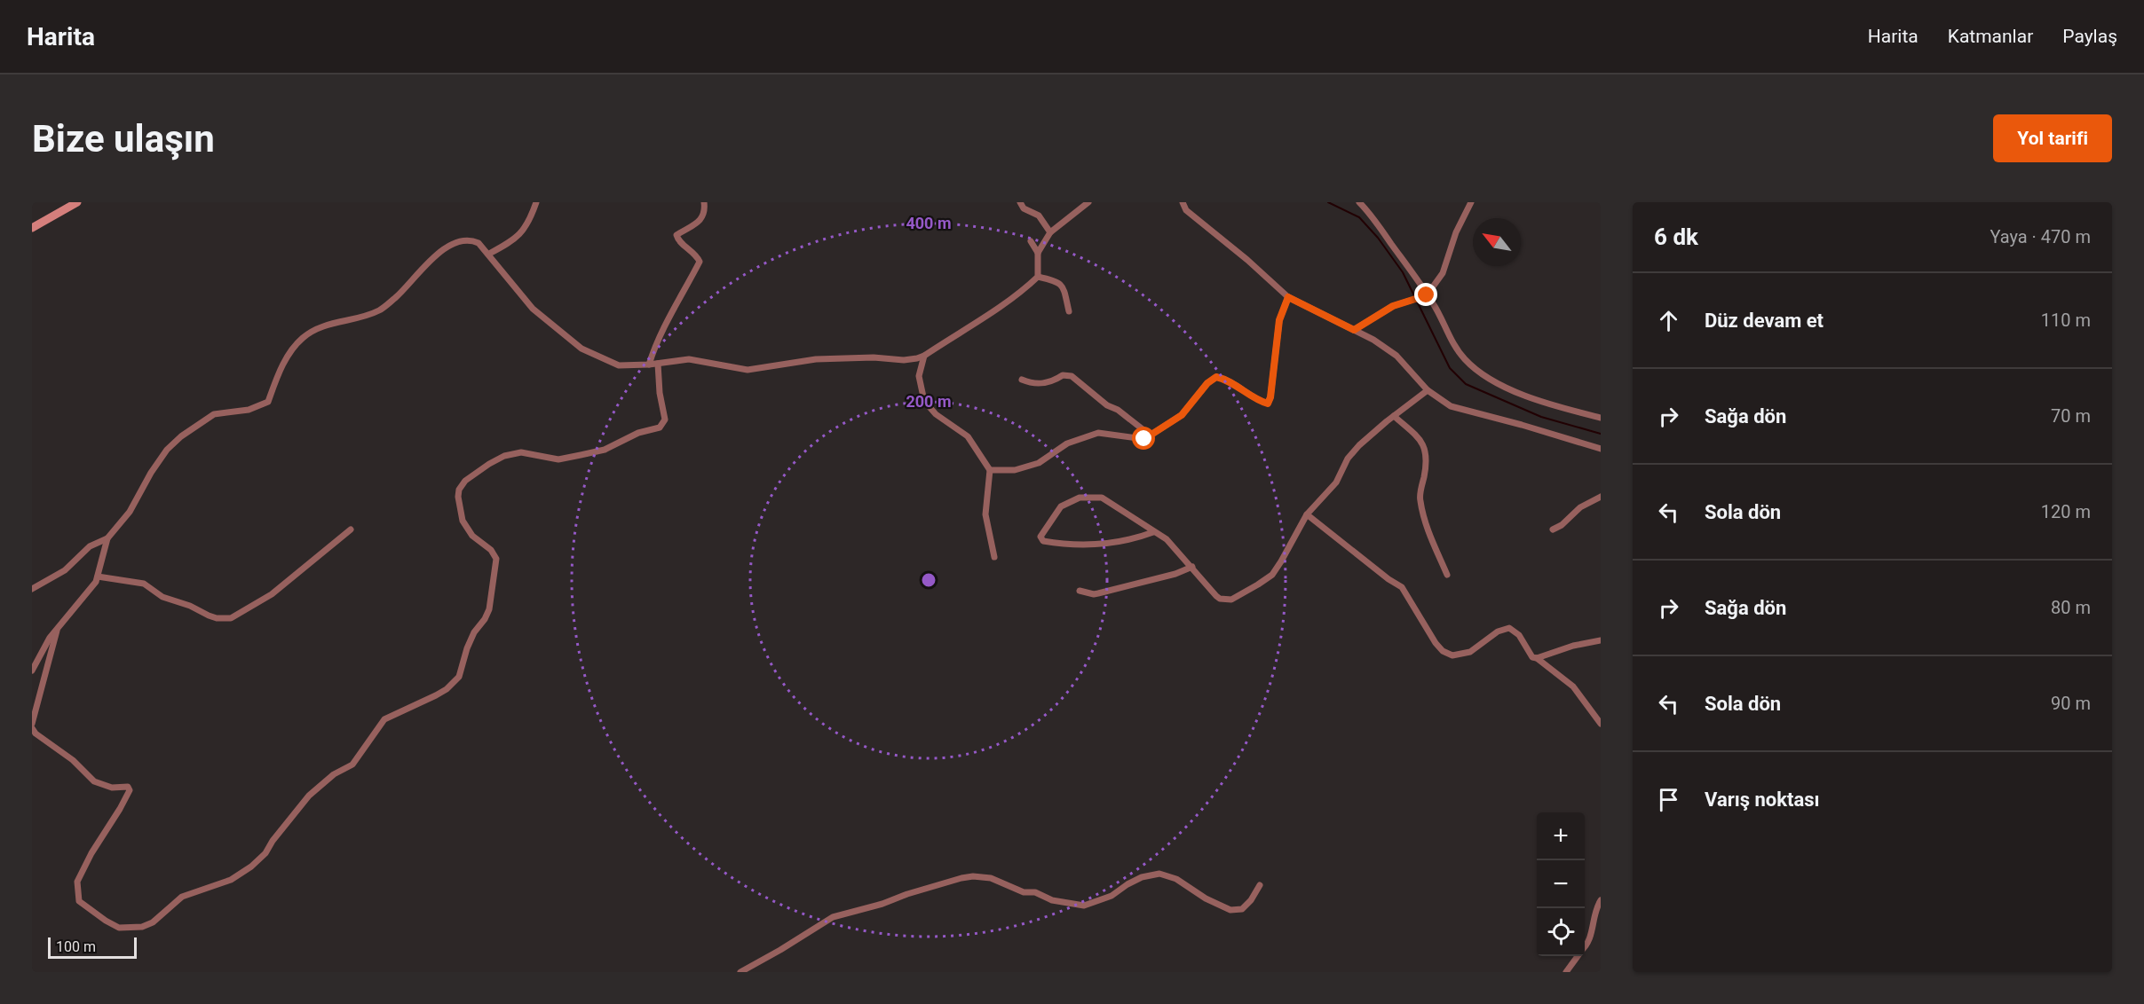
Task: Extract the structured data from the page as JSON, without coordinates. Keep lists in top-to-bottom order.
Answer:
{
  "scale_bar": "100 m",
  "north": "top left",
  "page": {
    "header": "Harita",
    "nav": ["Harita", "Katmanlar", "Paylaş"],
    "buttons": "Yol tarifi",
    "title": "Bize ulaşın",
    "heading": ["6 dk", "Yaya · 470 m"],
    "list": [
      ["Düz devam et", "110 m"],
      ["Sağa dön", "70 m"],
      ["Sola dön", "120 m"],
      ["Sağa dön", "80 m"],
      ["Sola dön", "90 m"],
      "Varış noktası"
    ],
    "map_buttons": ["+", "−"],
    "scale": "100 m"
  },
  "rings": ["400 m", "200 m"]
}
